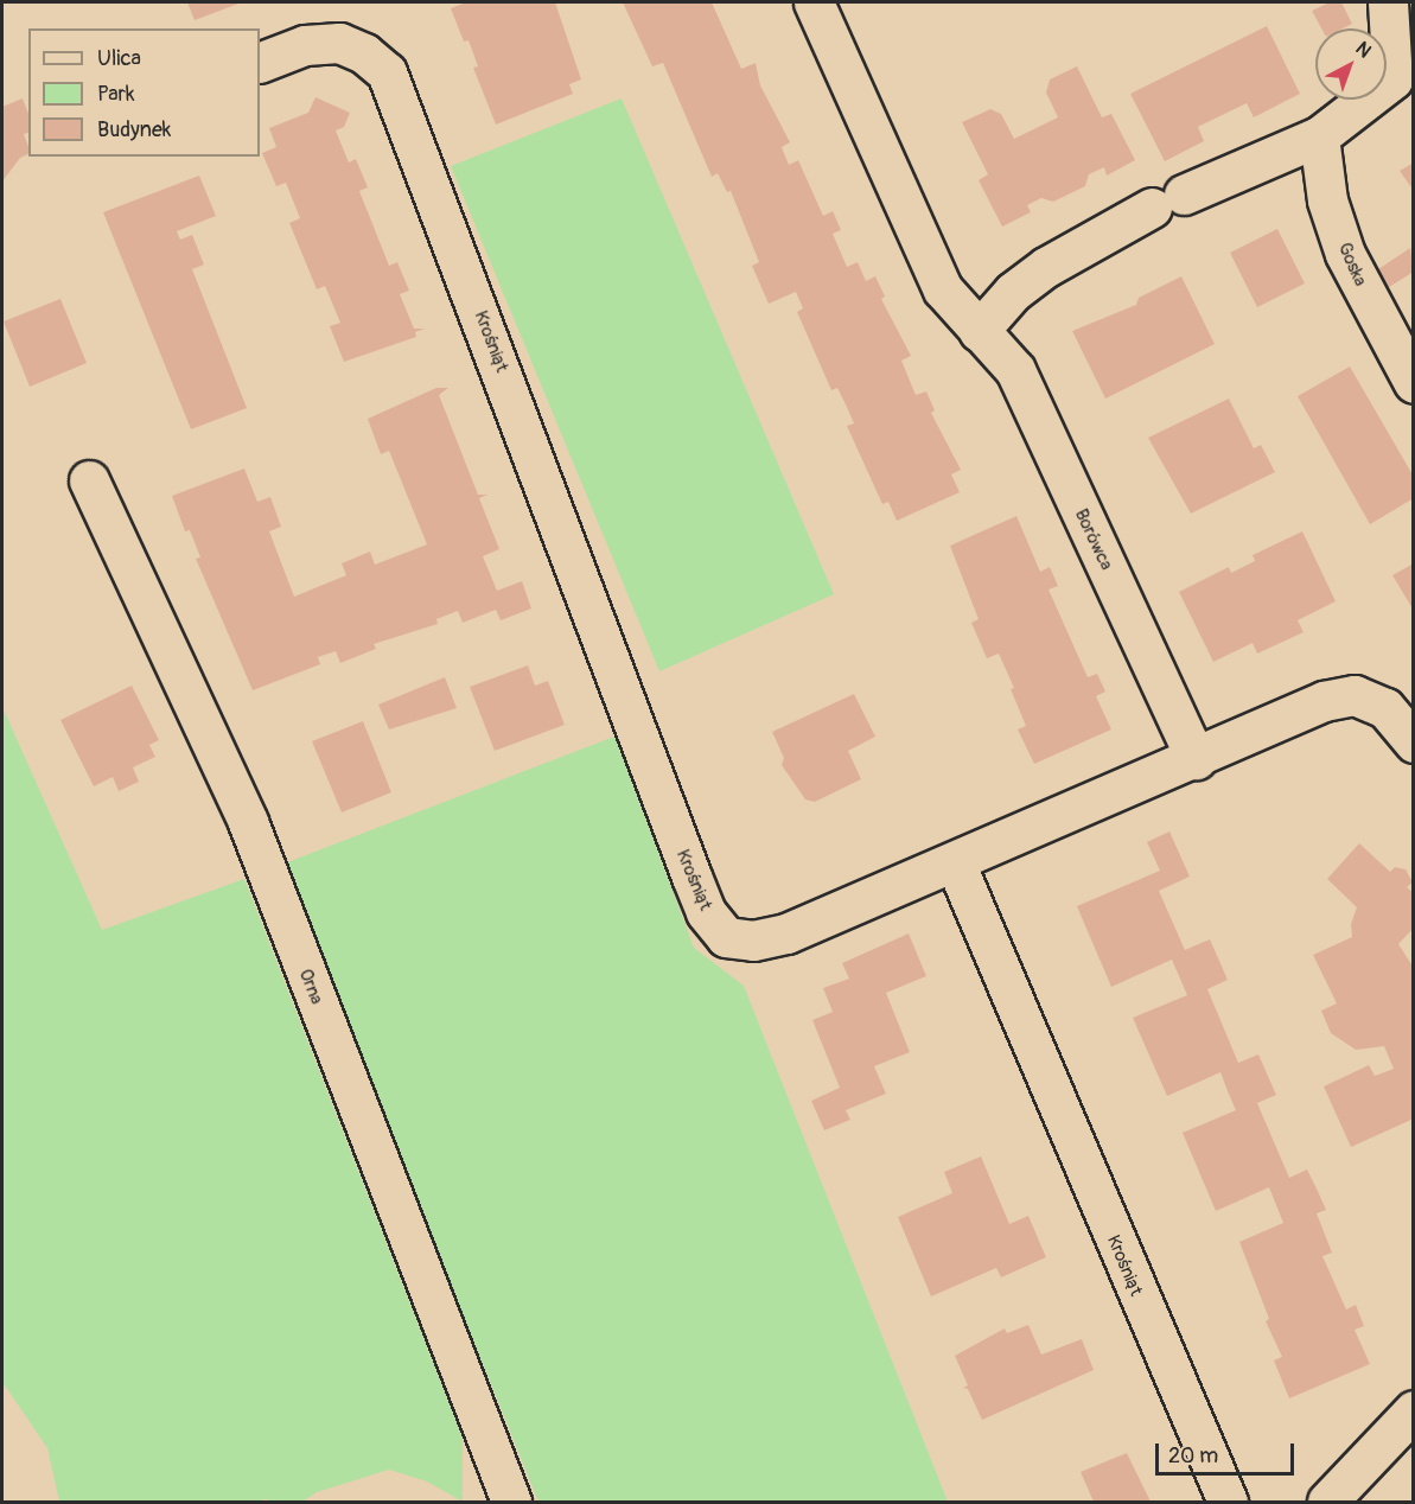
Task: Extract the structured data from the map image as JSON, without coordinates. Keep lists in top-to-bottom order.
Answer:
{
  "streets": {
    "street": [
      "Goska",
      "Krośniąt",
      "Borówca",
      "Orna"
    ]
  },
  "legend": ["Ulica", "Park", "Budynek"],
  "scale_bar": "20 m",
  "north": "top right"
}
